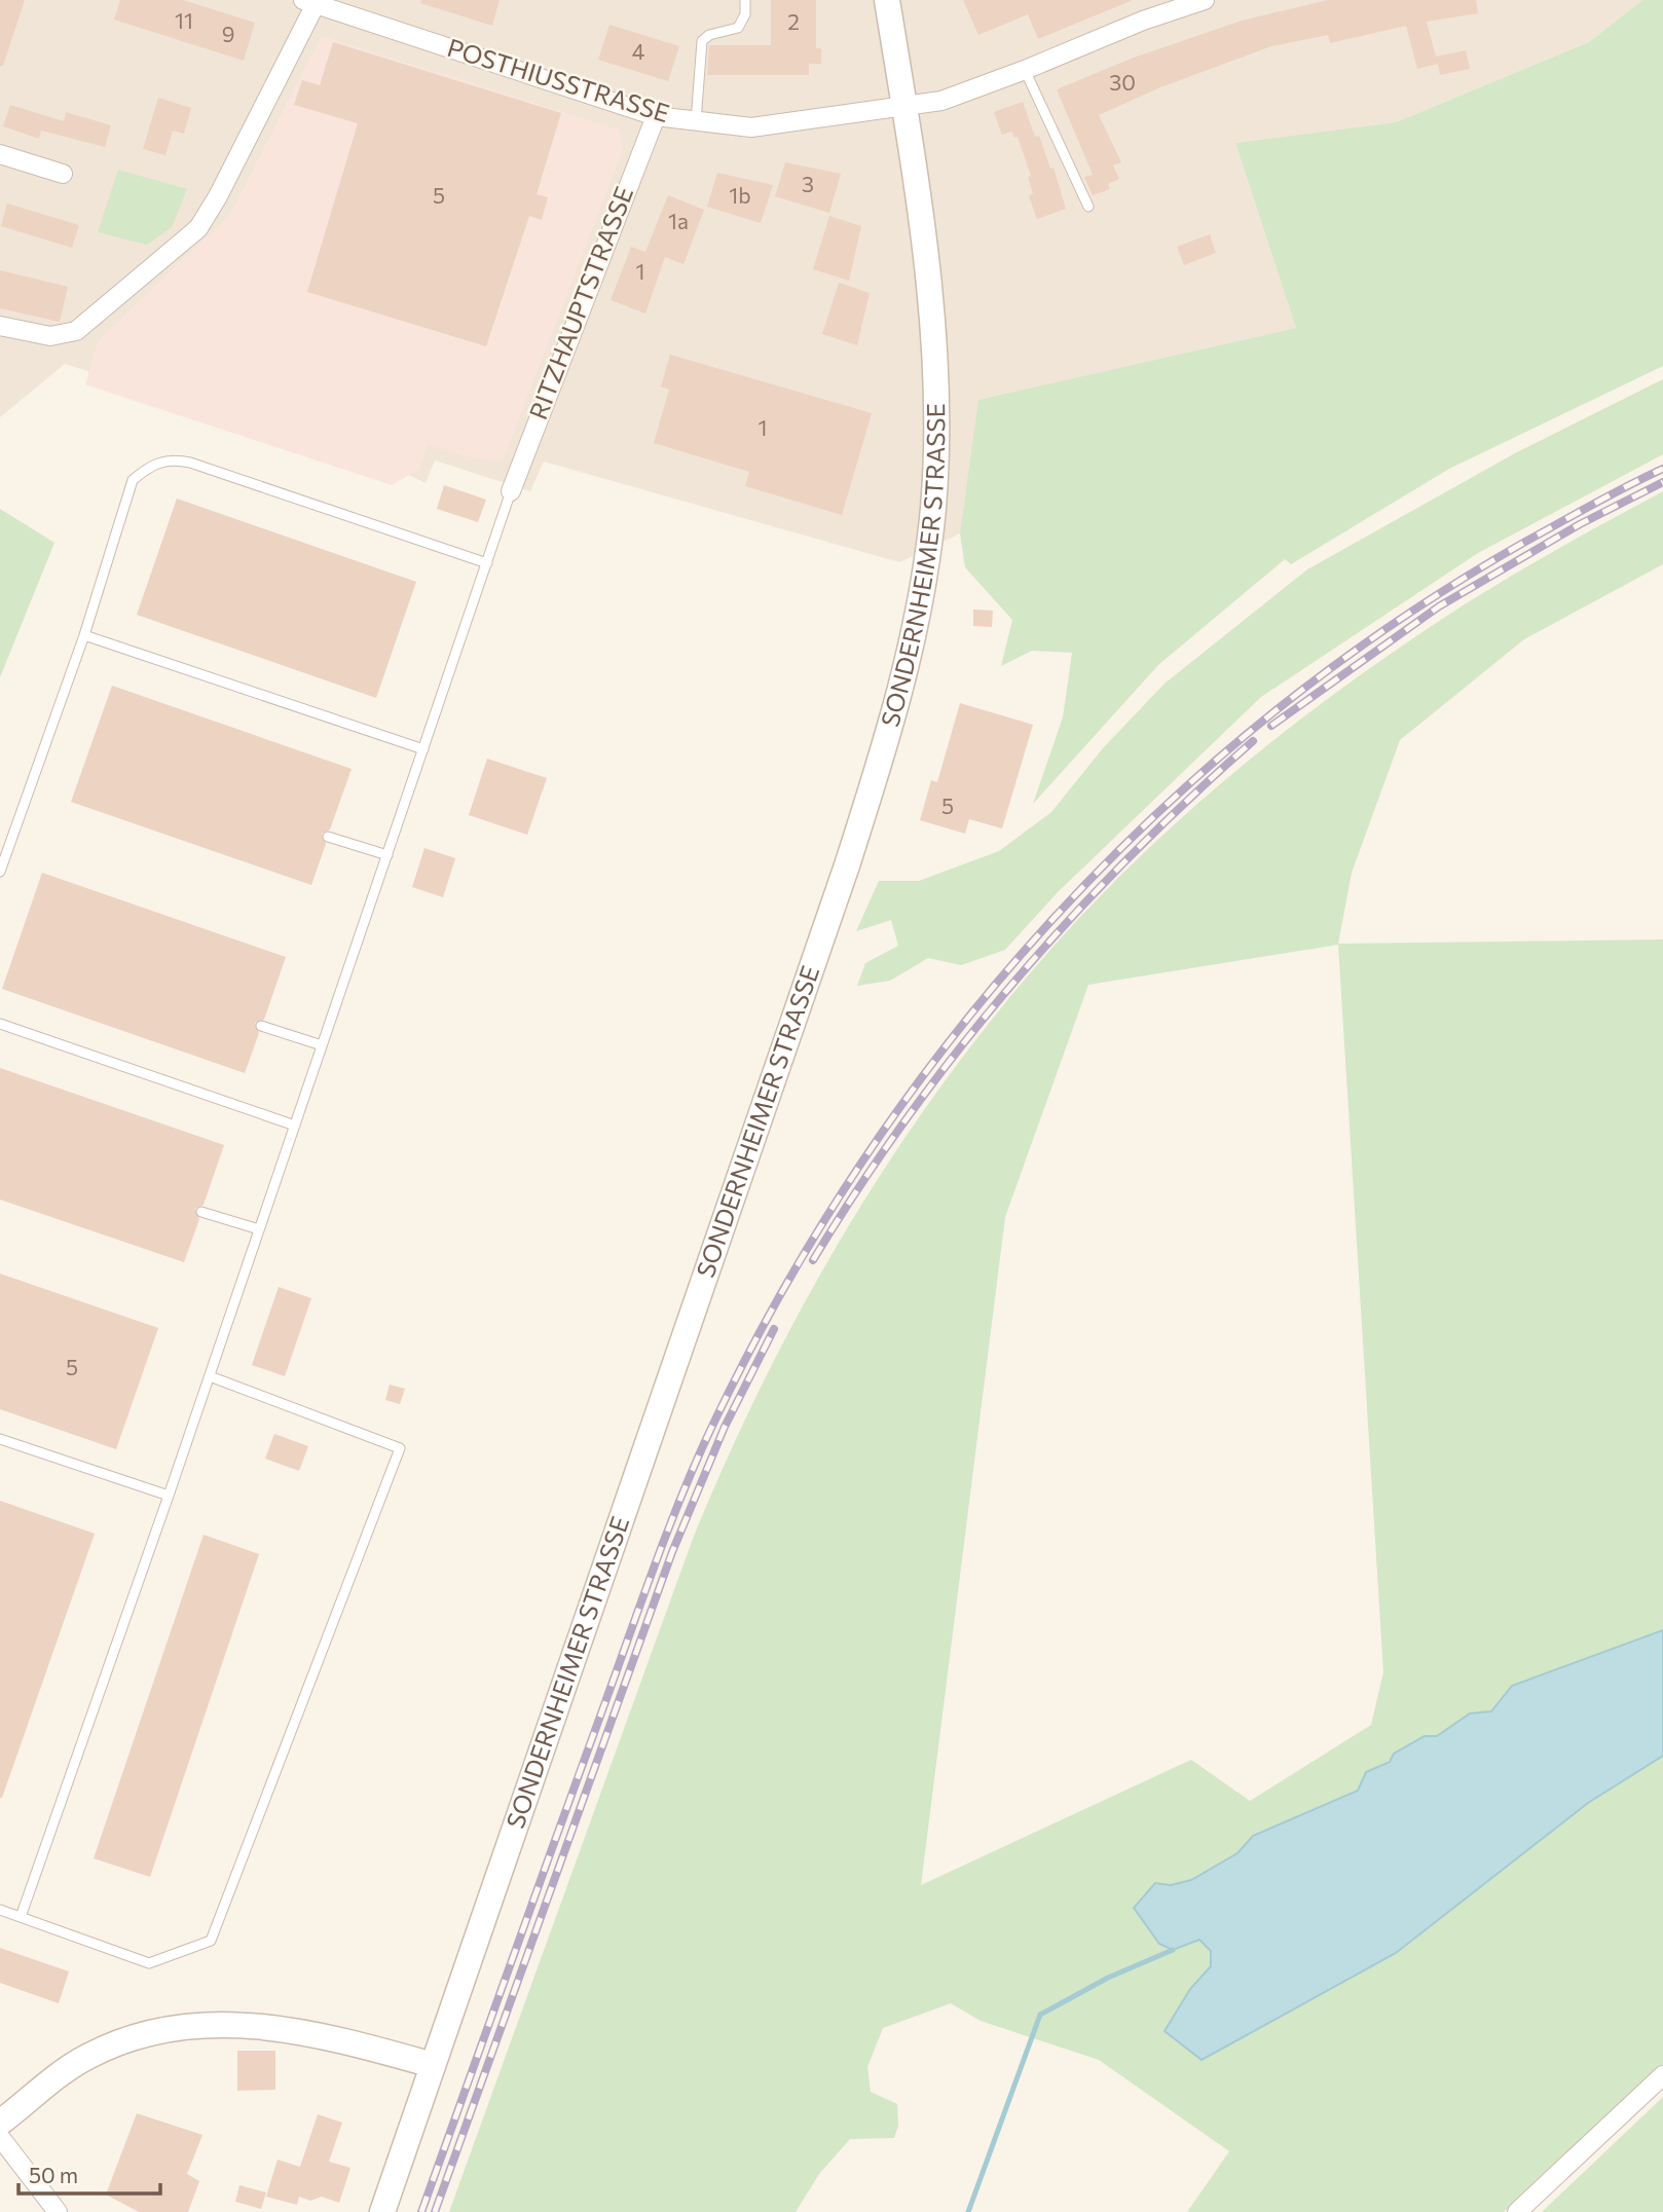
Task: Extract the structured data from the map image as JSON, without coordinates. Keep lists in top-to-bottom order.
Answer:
{
  "streets": {
    "main road": ["SONDERNHEIMER STRASSE"],
    "street": ["POSTHIUSSTRASSE", "RITZHAUPTSTRASSE"]
  },
  "crossings": [
    ["POSTHIUSSTRASSE", "RITZHAUPTSTRASSE"],
    ["POSTHIUSSTRASSE", "SONDERNHEIMER STRASSE"]
  ],
  "house_numbers": [
    "11",
    "2",
    "9",
    "4",
    "30",
    "3",
    "5",
    "1b",
    "1a",
    "1",
    "1",
    "5",
    "5"
  ],
  "scale_bar": "50 m"
}
